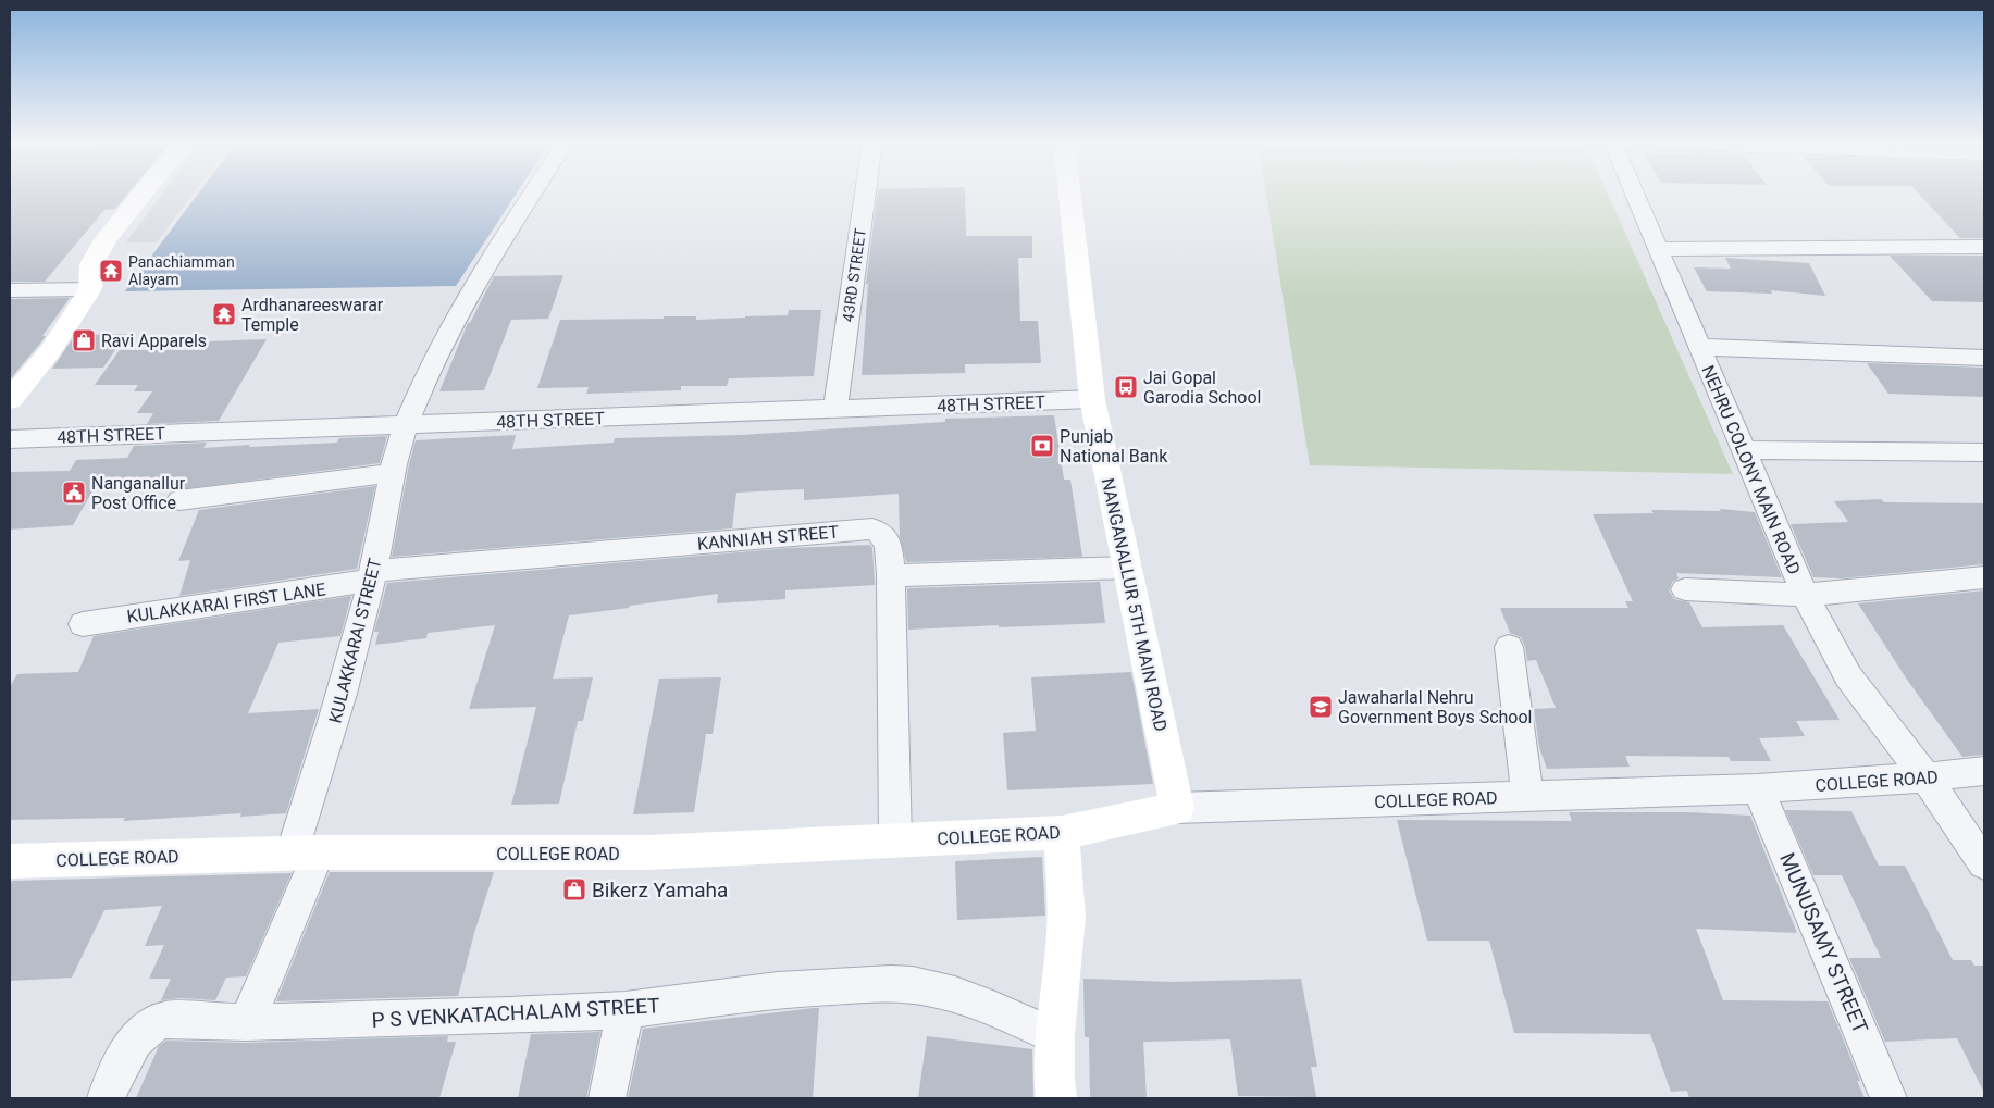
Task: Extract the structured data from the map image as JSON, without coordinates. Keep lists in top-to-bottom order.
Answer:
{
  "streets": {
    "street": [
      "43RD STREET",
      "48TH STREET",
      "NEHRU COLONY MAIN ROAD",
      "KANNIAH STREET",
      "KULAKKARAI FIRST LANE",
      "NANGANALLUR 5TH MAIN ROAD",
      "KULAKKARAI STREET",
      "COLLEGE ROAD",
      "MUNUSAMY STREET",
      "P S VENKATACHALAM STREET"
    ]
  },
  "crossings": [
    ["43RD STREET", "48TH STREET"],
    ["48TH STREET", "NANGANALLUR 5TH MAIN ROAD"],
    ["48TH STREET", "KULAKKARAI STREET"],
    ["NEHRU COLONY MAIN ROAD", "COLLEGE ROAD"],
    ["KANNIAH STREET", "KULAKKARAI FIRST LANE"],
    ["KANNIAH STREET", "KULAKKARAI STREET"],
    ["KULAKKARAI FIRST LANE", "KULAKKARAI STREET"],
    ["NANGANALLUR 5TH MAIN ROAD", "COLLEGE ROAD"],
    ["KULAKKARAI STREET", "COLLEGE ROAD"],
    ["KULAKKARAI STREET", "P S VENKATACHALAM STREET"],
    ["COLLEGE ROAD", "MUNUSAMY STREET"]
  ],
  "places": {
    "temple": ["Panachiamman Alayam", "Ardhanareeswarar Temple"],
    "shop": ["Ravi Apparels", "Bikerz Yamaha"],
    "bus stop": ["Jai Gopal Garodia School"],
    "bank": ["Punjab National Bank"],
    "public building": ["Nanganallur Post Office"],
    "school or university": ["Jawaharlal Nehru Government Boys School"]
  }
}
